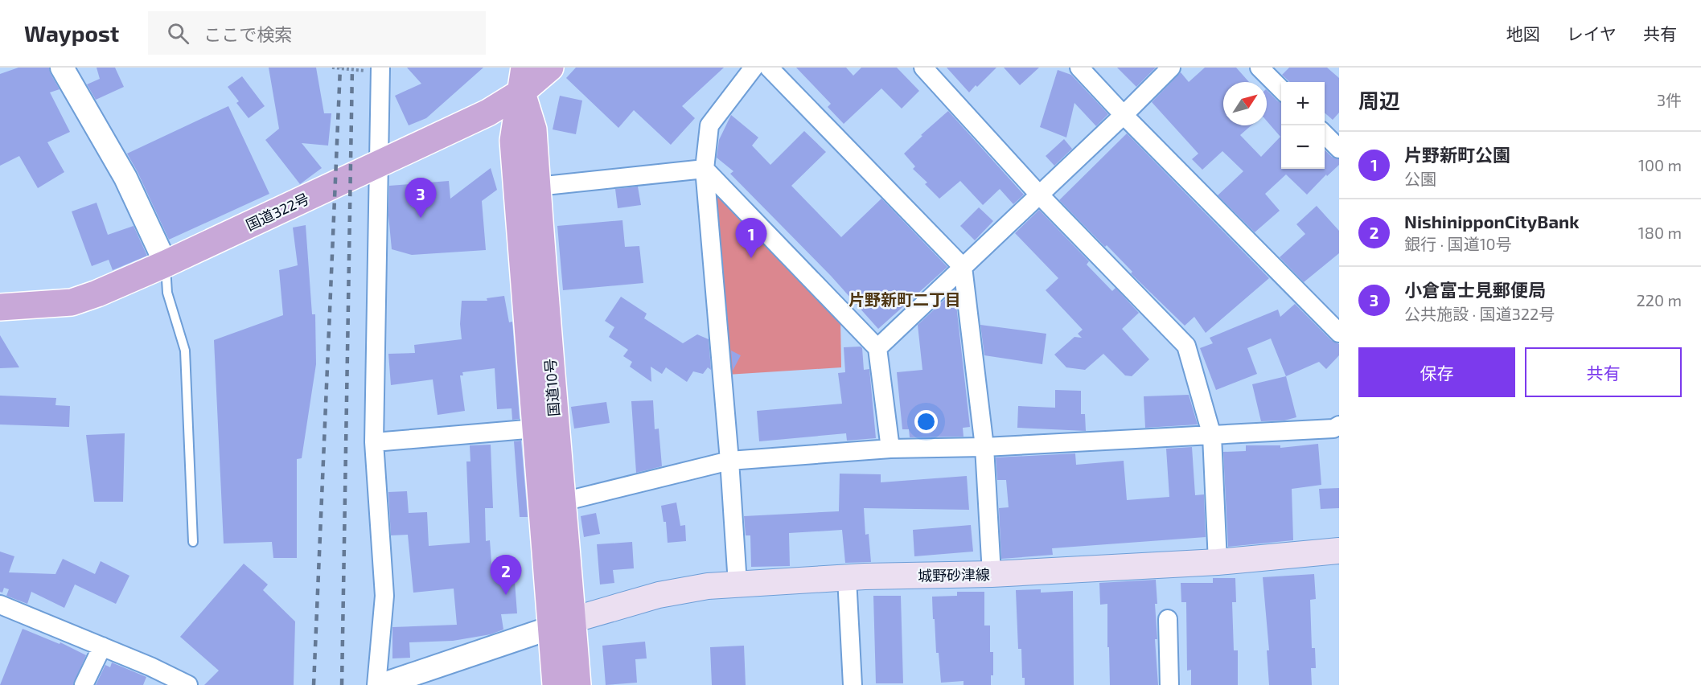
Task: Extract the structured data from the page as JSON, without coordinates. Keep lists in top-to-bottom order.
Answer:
{
  "streets": {
    "highway": ["国道322号", "国道10号"],
    "main road": ["城野砂津線"]
  },
  "crossings": [
    ["国道322号", "国道10号"],
    ["国道10号", "城野砂津線"]
  ],
  "districts": ["片野新町二丁目"],
  "north": "top right",
  "page": {
    "header": "Waypost",
    "search": "ここで検索",
    "nav": ["地図", "レイヤ", "共有"],
    "heading": ["周辺", "3件"],
    "map_buttons": ["+", "−"],
    "list": [
      {
        "mark": "1",
        "name": "片野新町公園",
        "note": "公園",
        "value": "100 m"
      },
      {
        "mark": "2",
        "name": "NishinipponCityBank",
        "note": "銀行 · 国道10号",
        "value": "180 m"
      },
      {
        "mark": "3",
        "name": "小倉富士見郵便局",
        "note": "公共施設 · 国道322号",
        "value": "220 m"
      }
    ],
    "pins": ["3", "1", "2"],
    "buttons": ["保存", "共有"]
  }
}
